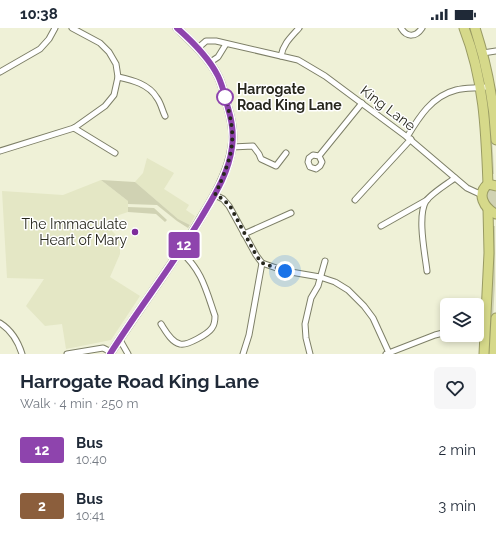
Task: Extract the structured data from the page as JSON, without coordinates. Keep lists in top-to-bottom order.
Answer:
{
  "streets": {
    "street": ["King Lane"]
  },
  "places": ["Harrogate Road King Lane", "The Immaculate Heart of Mary"],
  "lines": ["bus line 12"],
  "page": {
    "status": "10:38",
    "on_map": "12",
    "heading": ["Harrogate Road King Lane", "Walk · 4 min · 250 m"],
    "list": [
      {
        "mark": "12",
        "name": "Bus",
        "note": "10:40",
        "value": "2 min"
      },
      {
        "mark": "2",
        "name": "Bus",
        "note": "10:41",
        "value": "3 min"
      }
    ]
  }
}
